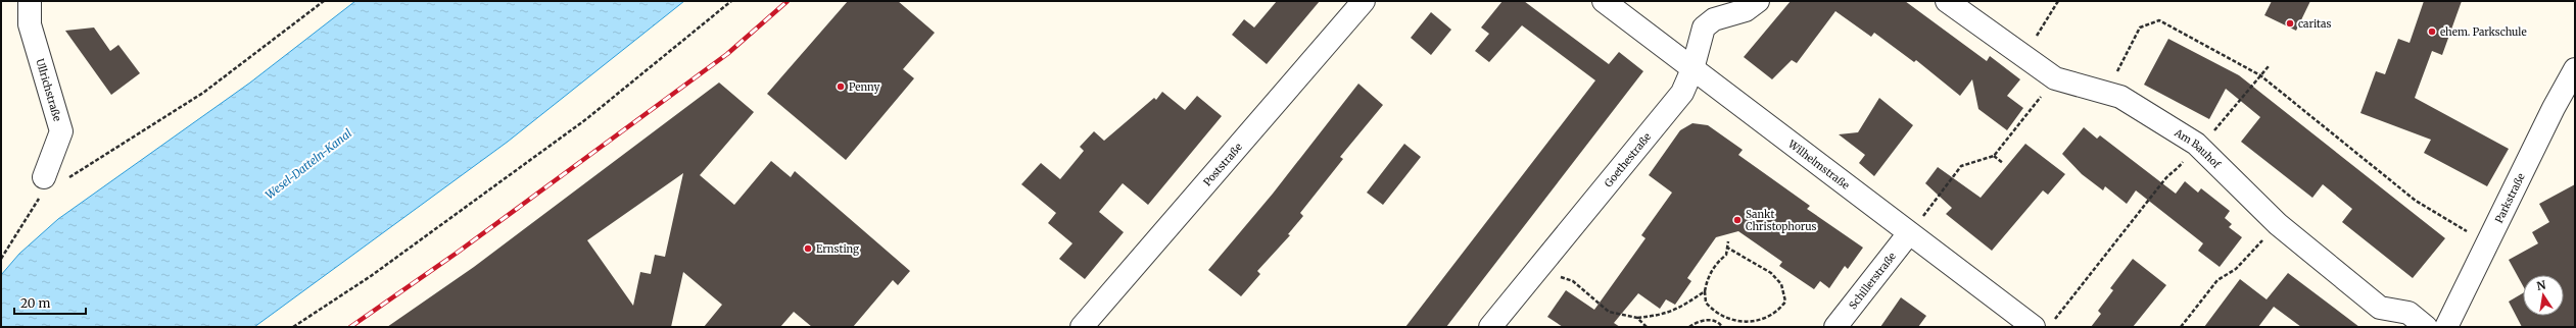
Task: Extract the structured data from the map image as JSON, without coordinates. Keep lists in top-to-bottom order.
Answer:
{
  "streets": {
    "street": [
      "Ullrichstraße",
      "Am Bauhof",
      "Goethestraße",
      "Poststraße",
      "Wilhelmstraße",
      "Parkstraße",
      "Schillerstraße"
    ]
  },
  "crossings": [
    ["Goethestraße", "Wilhelmstraße"],
    ["Wilhelmstraße", "Schillerstraße"]
  ],
  "water": ["Wesel-Datteln-Kanal"],
  "places": [
    "caritas",
    "ehem. Parkschule",
    "Penny",
    "Sankt Christophorus",
    "Ernsting"
  ],
  "scale_bar": "20 m",
  "north": "top"
}
